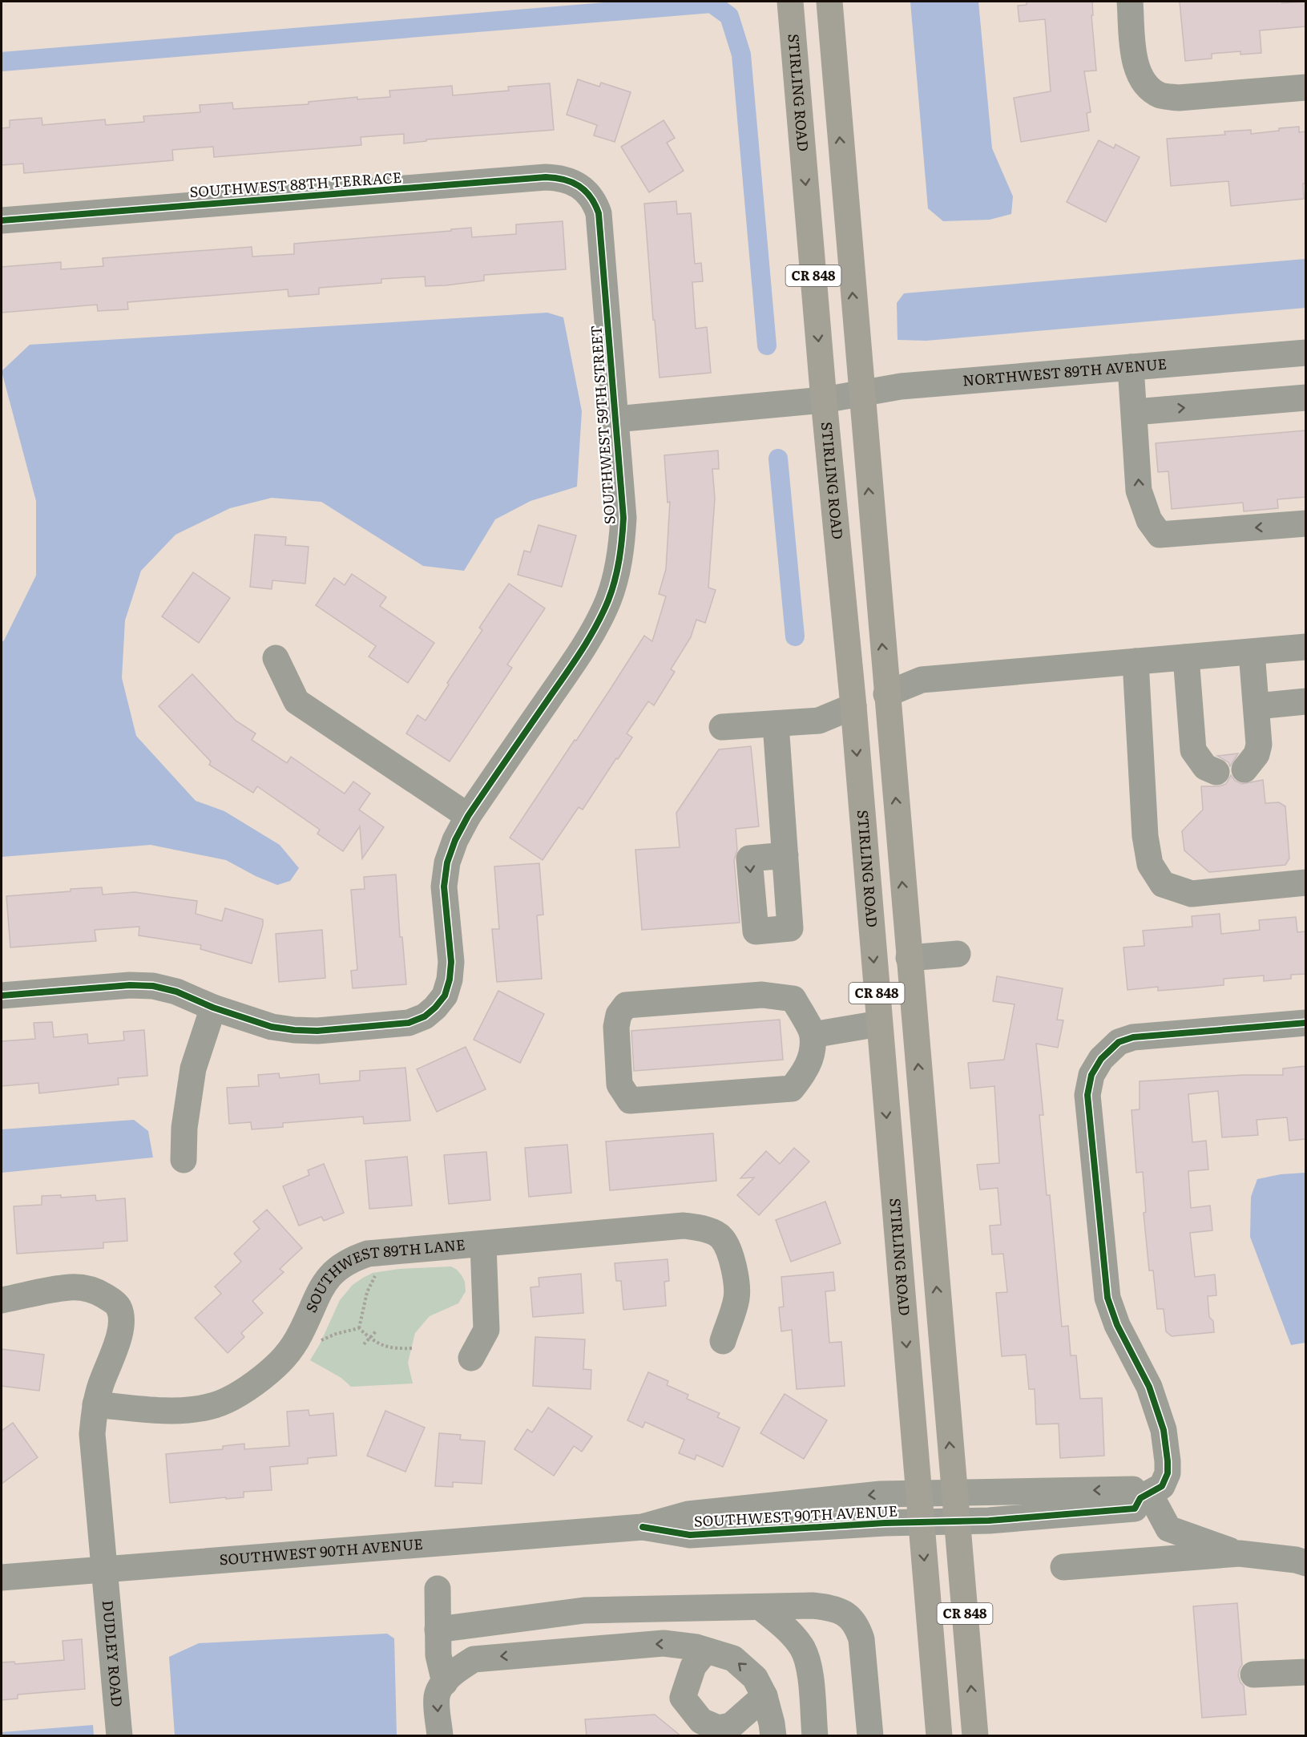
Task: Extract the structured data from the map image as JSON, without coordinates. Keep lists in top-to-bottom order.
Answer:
{
  "streets": {
    "main road": ["STIRLING ROAD", "CR 848"],
    "street": [
      "SOUTHWEST 88TH TERRACE",
      "NORTHWEST 89TH AVENUE",
      "SOUTHWEST 59TH STREET",
      "SOUTHWEST 89TH LANE",
      "SOUTHWEST 90TH AVENUE",
      "DUDLEY ROAD"
    ]
  },
  "crossings": [
    ["STIRLING ROAD", "NORTHWEST 89TH AVENUE"],
    ["STIRLING ROAD", "SOUTHWEST 90TH AVENUE"],
    ["SOUTHWEST 88TH TERRACE", "SOUTHWEST 59TH STREET"],
    ["CR 848", "NORTHWEST 89TH AVENUE"],
    ["CR 848", "SOUTHWEST 90TH AVENUE"],
    ["NORTHWEST 89TH AVENUE", "SOUTHWEST 59TH STREET"],
    ["SOUTHWEST 89TH LANE", "DUDLEY ROAD"],
    ["SOUTHWEST 90TH AVENUE", "DUDLEY ROAD"]
  ]
}
